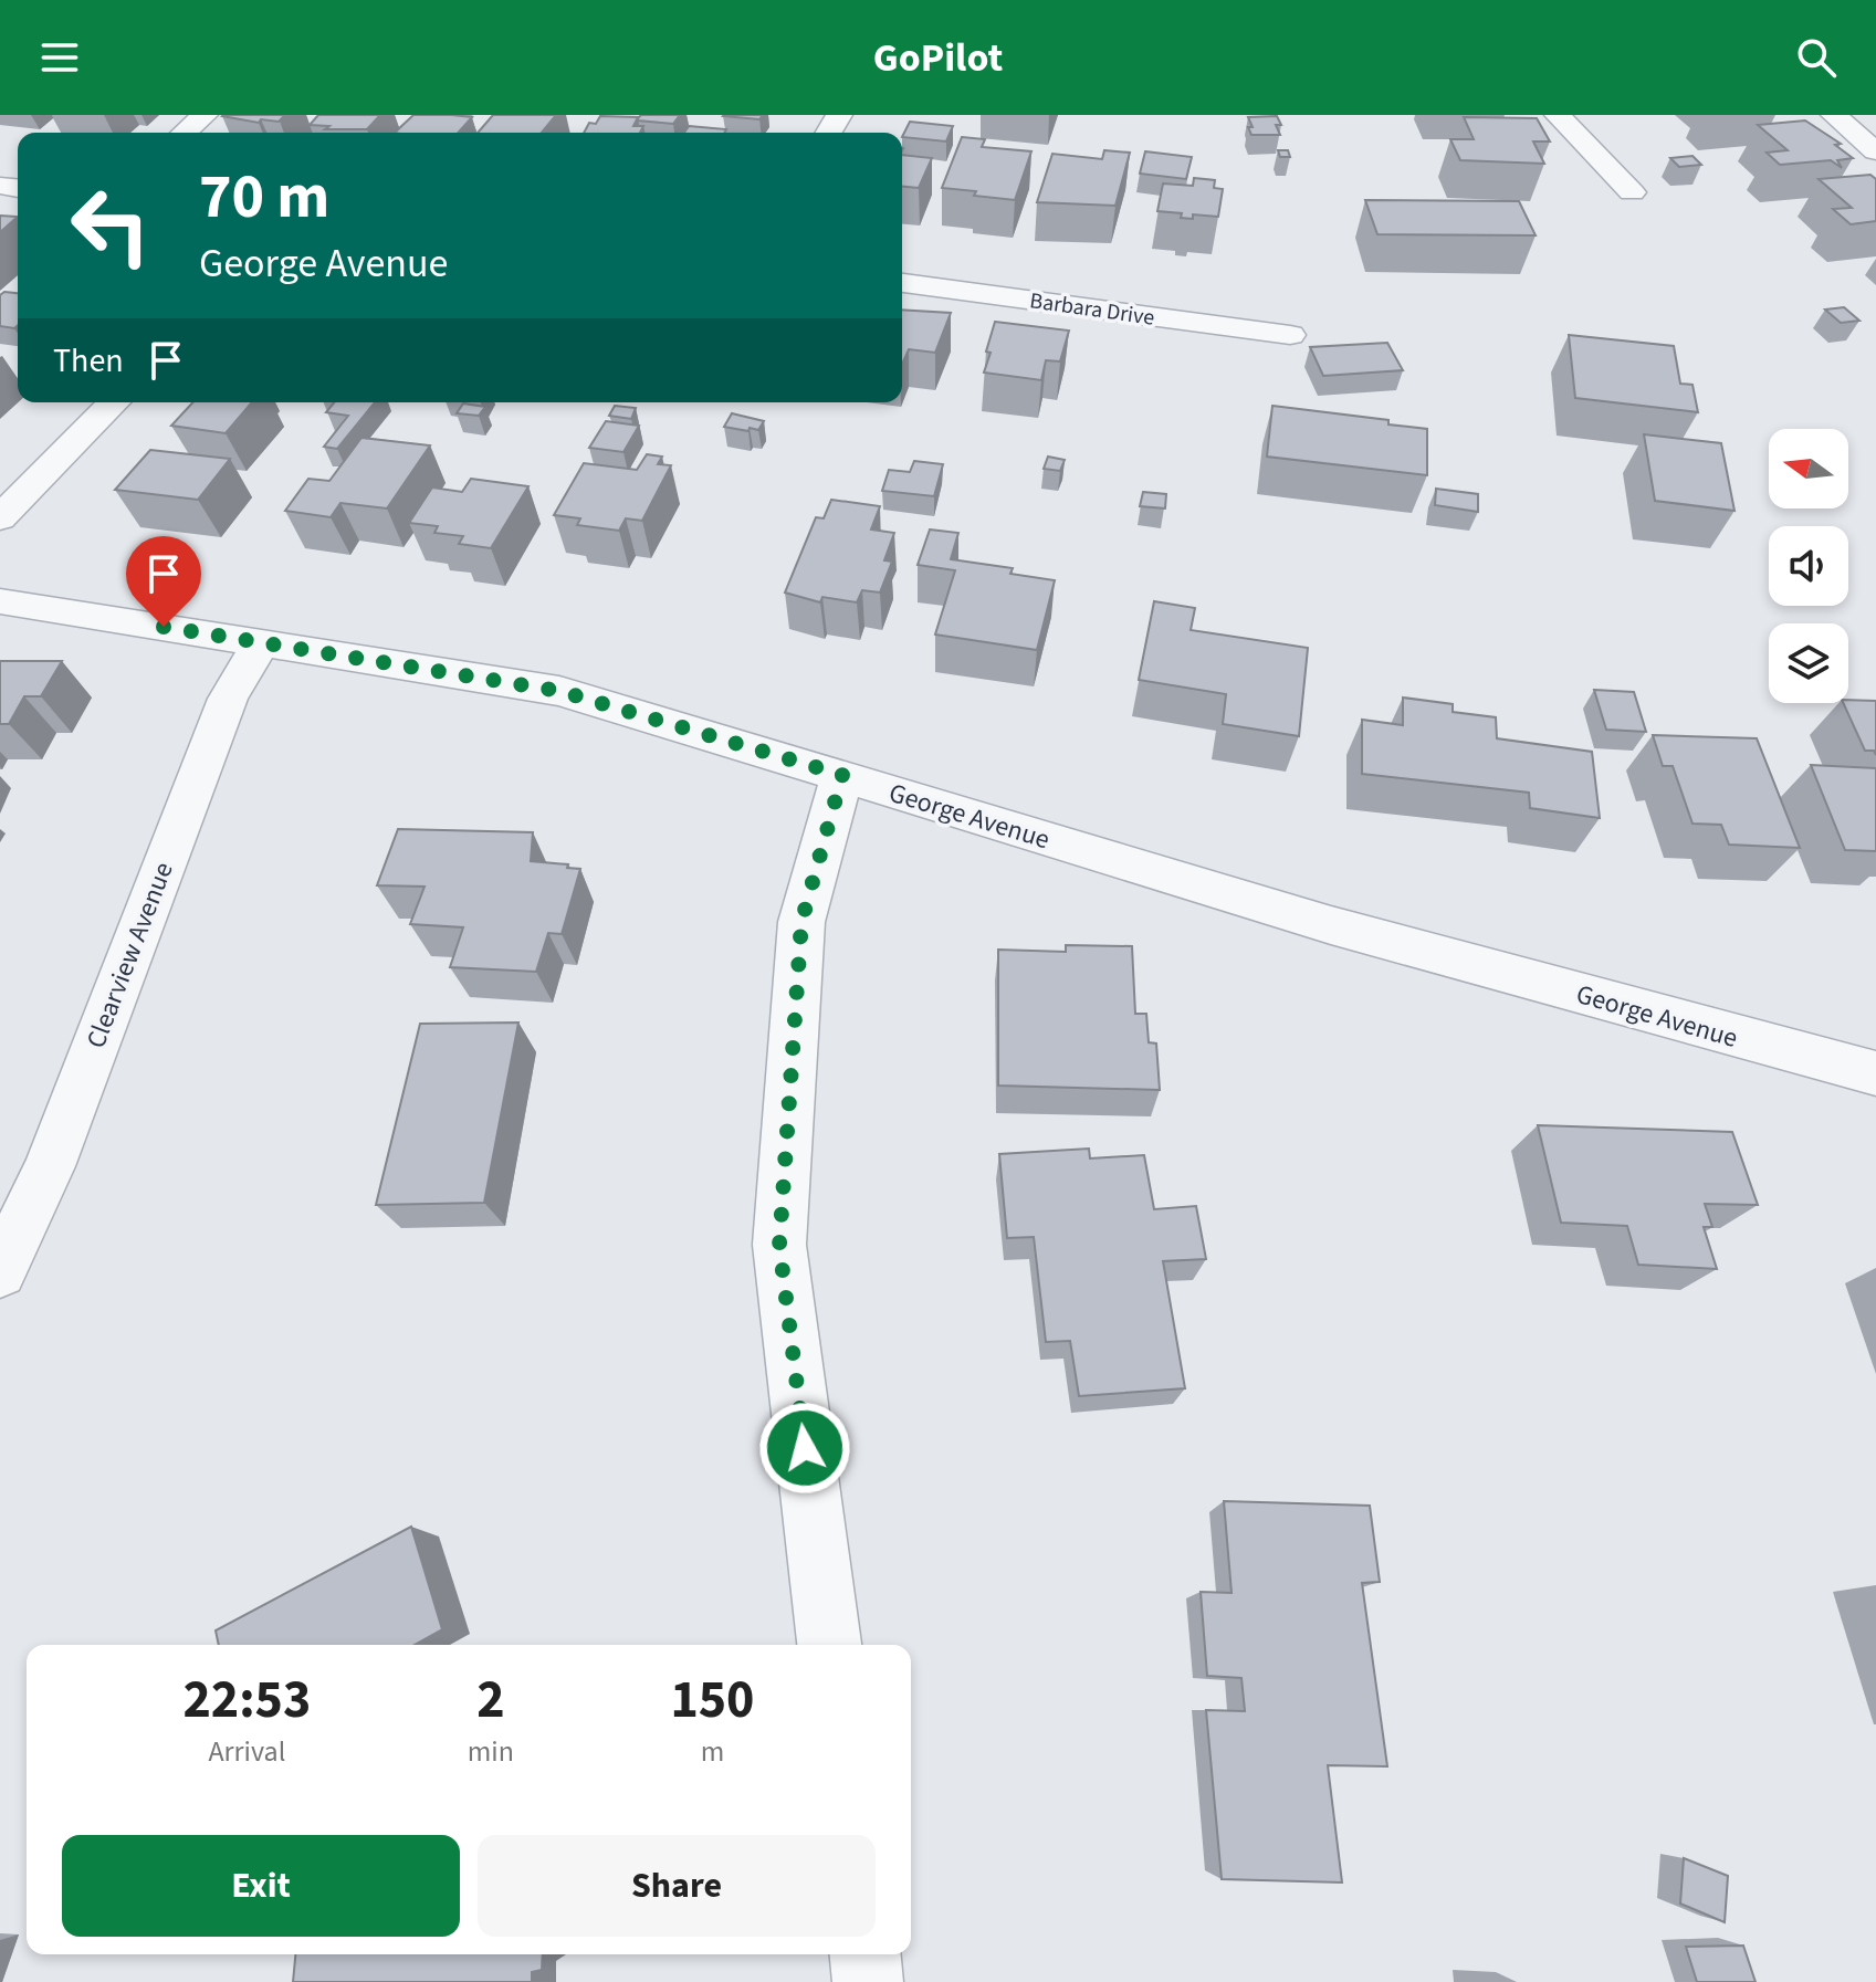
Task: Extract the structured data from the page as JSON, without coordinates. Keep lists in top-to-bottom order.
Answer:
{
  "streets": {
    "street": ["Barbara Drive", "George Avenue", "Clearview Avenue"]
  },
  "crossings": [
    ["George Avenue", "Clearview Avenue"]
  ],
  "north": "left",
  "page": {
    "header": "GoPilot",
    "turn": ["70 m", "George Avenue"],
    "then": "Then",
    "eta": [
      "22:53",
      "Arrival",
      "2",
      "min",
      "150",
      "m"
    ],
    "buttons": ["Exit", "Share"]
  }
}
